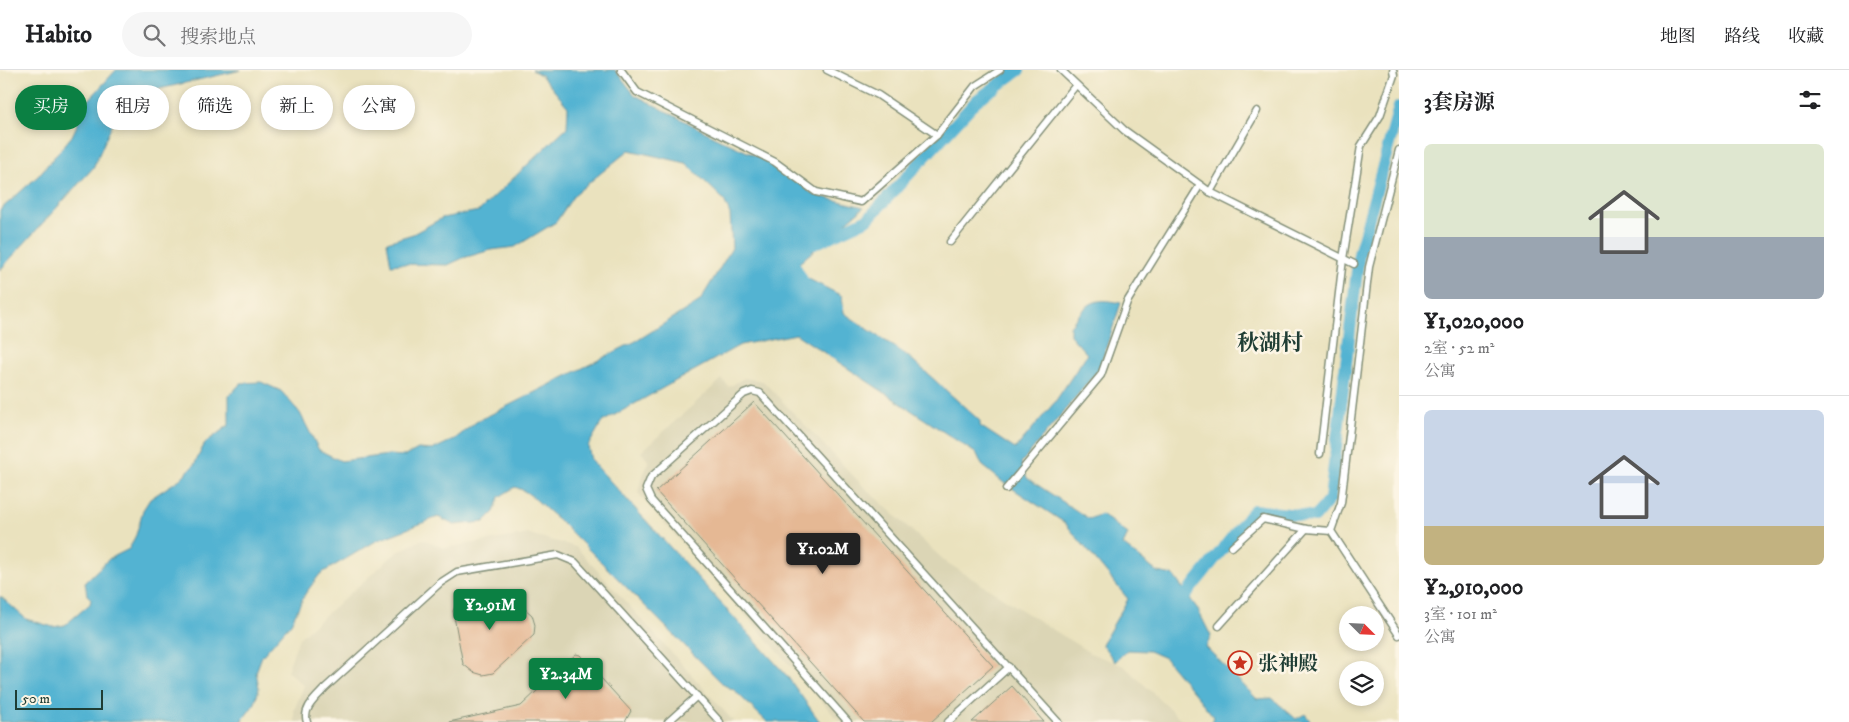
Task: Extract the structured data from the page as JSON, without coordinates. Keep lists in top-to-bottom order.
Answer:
{
  "districts": ["秋湖村"],
  "places": {
    "place": ["张神殿"]
  },
  "scale_bar": "50 m",
  "north": "bottom right",
  "page": {
    "header": "Habito",
    "search": "搜索地点",
    "nav": ["地图", "路线", "收藏"],
    "heading": "3套房源",
    "chip": [
      "买房",
      "租房",
      "筛选",
      "新上",
      "公寓"
    ],
    "list": [
      {
        "name": "¥1,020,000",
        "note": "2室 · 52 m² · 公寓"
      },
      {
        "name": "¥2,910,000",
        "note": "3室 · 101 m² · 公寓"
      }
    ],
    "price": ["¥1.02M", "¥2.91M", "¥2.34M"],
    "scale": "50 m"
  }
}
